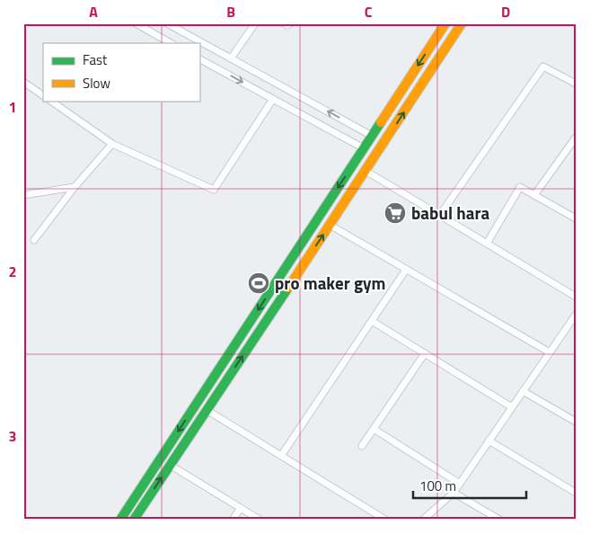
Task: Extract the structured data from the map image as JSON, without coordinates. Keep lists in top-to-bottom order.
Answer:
{
  "places": {
    "supermarket": ["babul hara"],
    "sports": ["pro maker gym"]
  },
  "legend": ["Fast", "Slow"],
  "scale_bar": "100 m",
  "grid": {
    "columns": [
      "A",
      "B",
      "C",
      "D"
    ],
    "rows": ["1", "2", "3"]
  }
}
